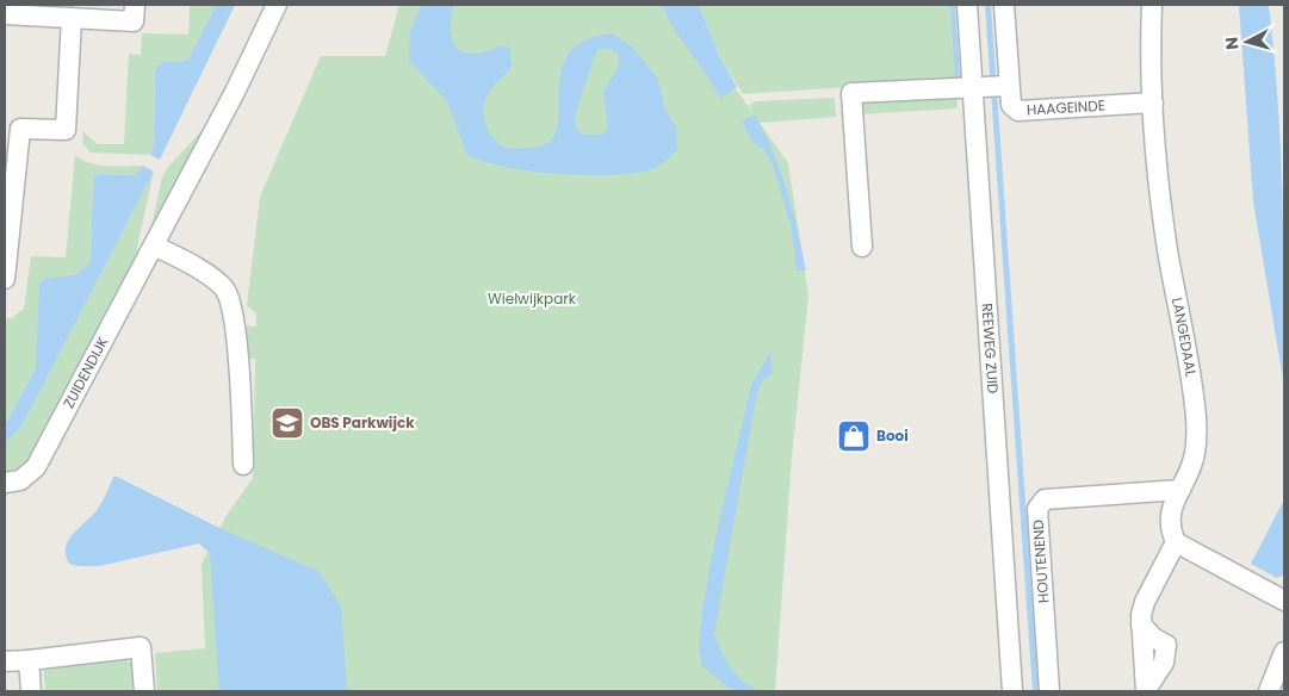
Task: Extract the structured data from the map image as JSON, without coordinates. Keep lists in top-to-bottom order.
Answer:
{
  "streets": {
    "street": [
      "HAAGEINDE",
      "LANGEDAAL",
      "REEWEG ZUID",
      "ZUIDENDIJK",
      "HOUTENEND"
    ]
  },
  "crossings": [
    ["HAAGEINDE", "LANGEDAAL"],
    ["HAAGEINDE", "REEWEG ZUID"],
    ["LANGEDAAL", "HOUTENEND"]
  ],
  "parks": ["Wielwijkpark"],
  "places": {
    "school or university": ["OBS Parkwijck"],
    "shop": ["Booi"]
  },
  "north": "left"
}
